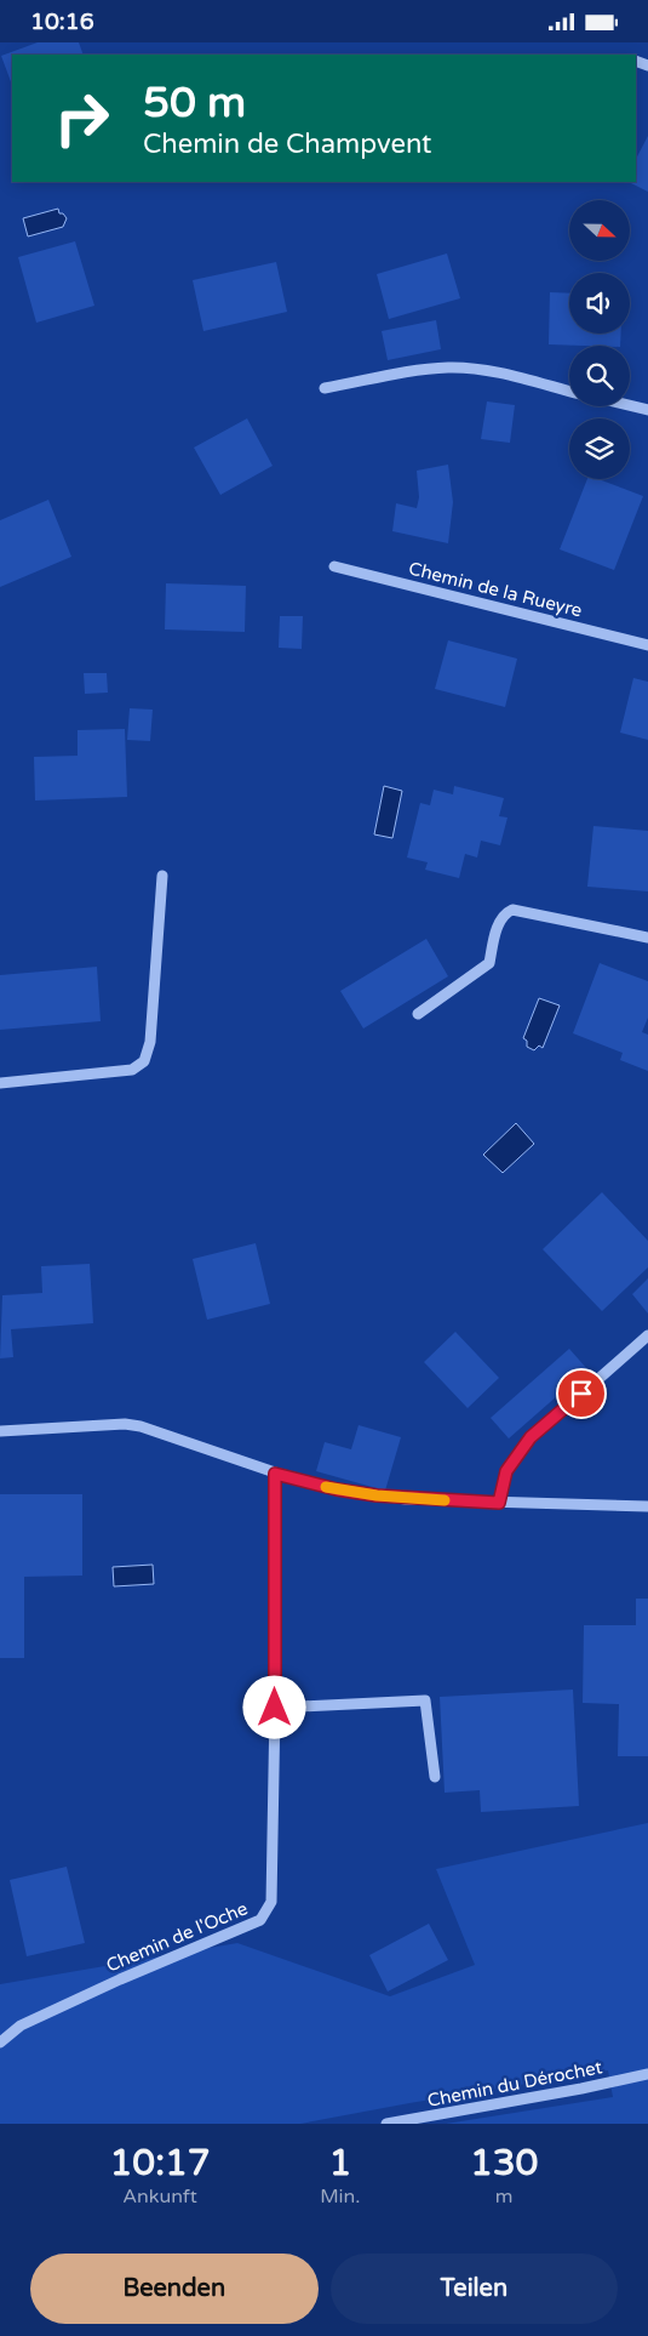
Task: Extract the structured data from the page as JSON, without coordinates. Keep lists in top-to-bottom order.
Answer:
{
  "streets": {
    "street": ["Chemin de la Rueyre", "Chemin de l'Oche", "Chemin du Dérochet"]
  },
  "north": "right",
  "page": {
    "status": "10:16",
    "turn": ["50 m", "Chemin de Champvent"],
    "eta": [
      "10:17",
      "Ankunft",
      "1",
      "Min.",
      "130",
      "m"
    ],
    "buttons": ["Beenden", "Teilen"]
  }
}
